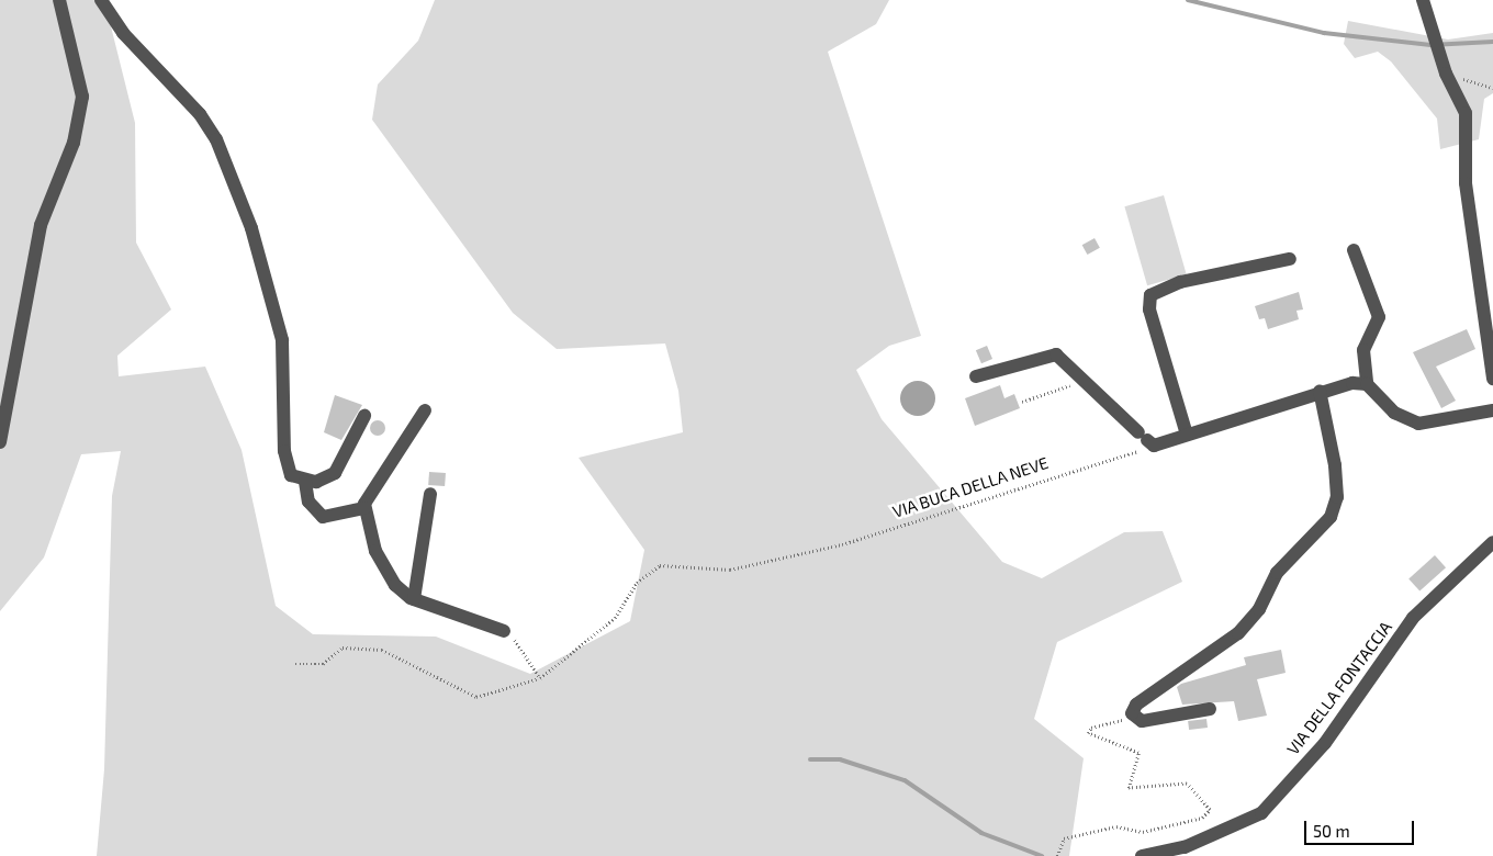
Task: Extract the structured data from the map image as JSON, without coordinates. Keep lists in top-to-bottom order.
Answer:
{
  "streets": {
    "street": ["VIA DELLA FONTACCIA"],
    "path": ["VIA BUCA DELLA NEVE"]
  },
  "scale_bar": "50 m"
}
